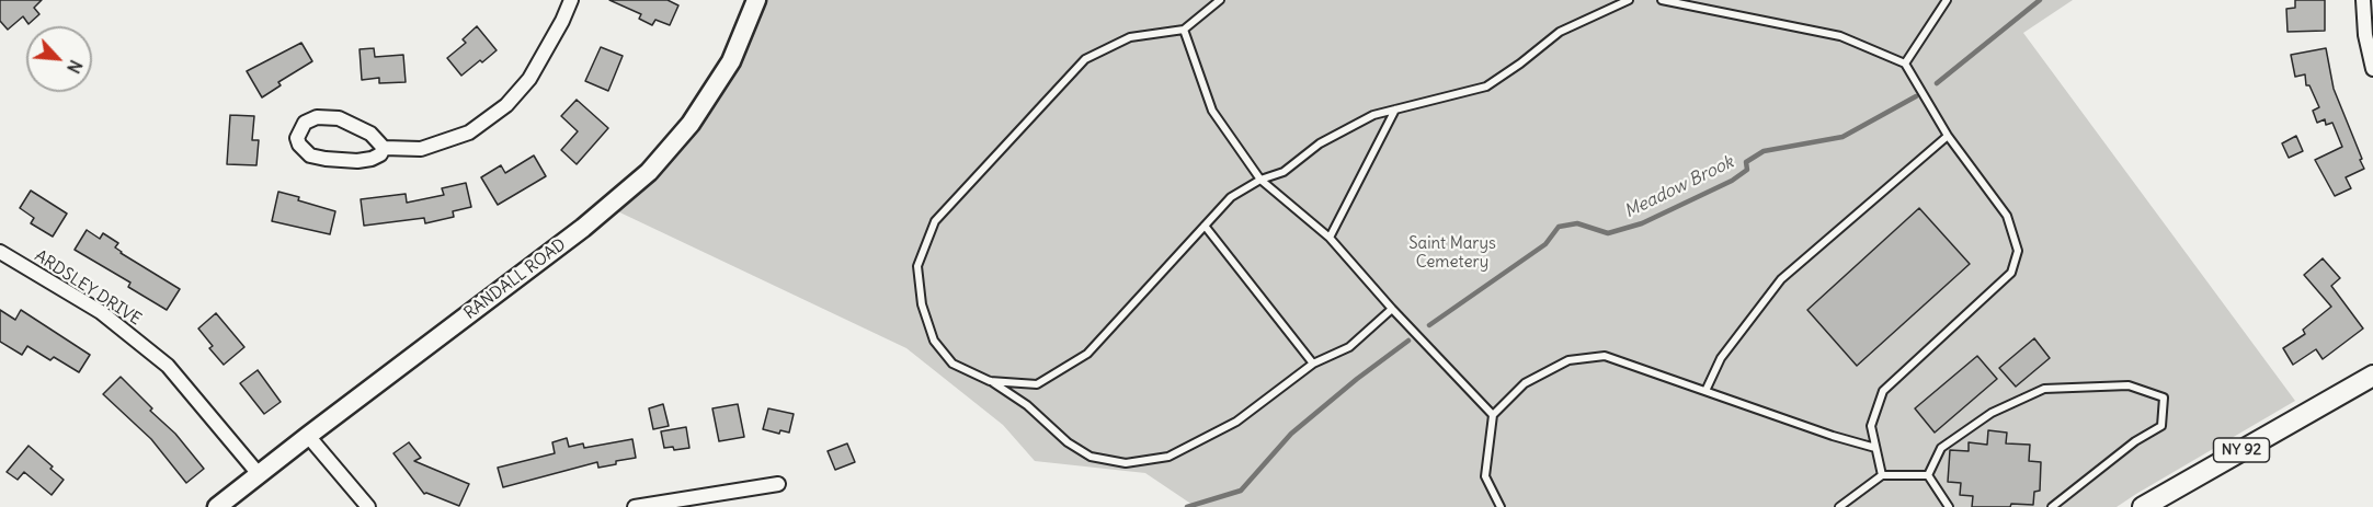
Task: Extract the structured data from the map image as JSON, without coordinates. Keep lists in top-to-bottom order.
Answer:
{
  "streets": {
    "main road": ["NY 92"],
    "street": ["RANDALL ROAD", "ARDSLEY DRIVE"]
  },
  "crossings": [
    ["RANDALL ROAD", "ARDSLEY DRIVE"]
  ],
  "water": ["Meadow Brook"],
  "parks": ["Saint Marys Cemetery"],
  "north": "bottom right"
}
